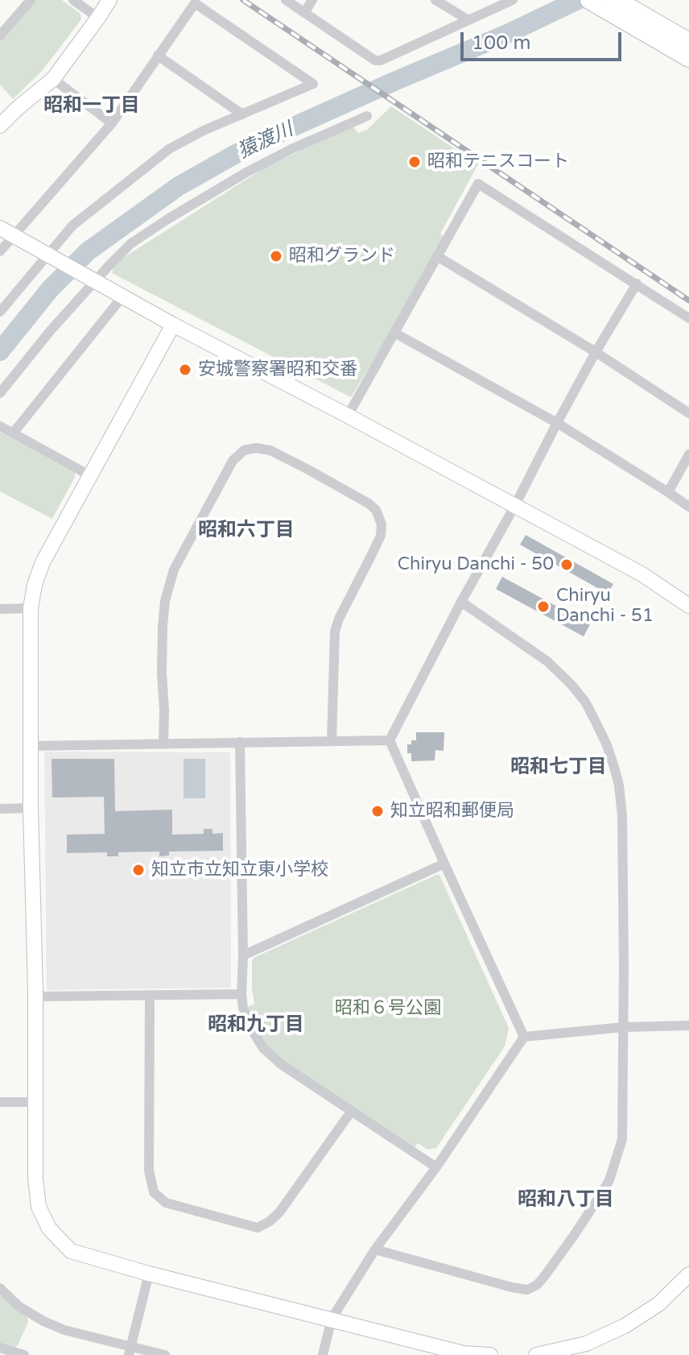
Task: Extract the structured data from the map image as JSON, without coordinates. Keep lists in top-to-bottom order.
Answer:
{
  "districts": [
    "昭和一丁目",
    "昭和六丁目",
    "昭和七丁目",
    "昭和九丁目",
    "昭和八丁目"
  ],
  "water": ["猿渡川"],
  "parks": ["昭和６号公園"],
  "places": [
    "昭和テニスコート",
    "昭和グランド",
    "安城警察署昭和交番",
    "Chiryu Danchi - 50",
    "Chiryu Danchi - 51",
    "知立昭和郵便局",
    "知立市立知立東小学校"
  ],
  "scale_bar": "100 m"
}
